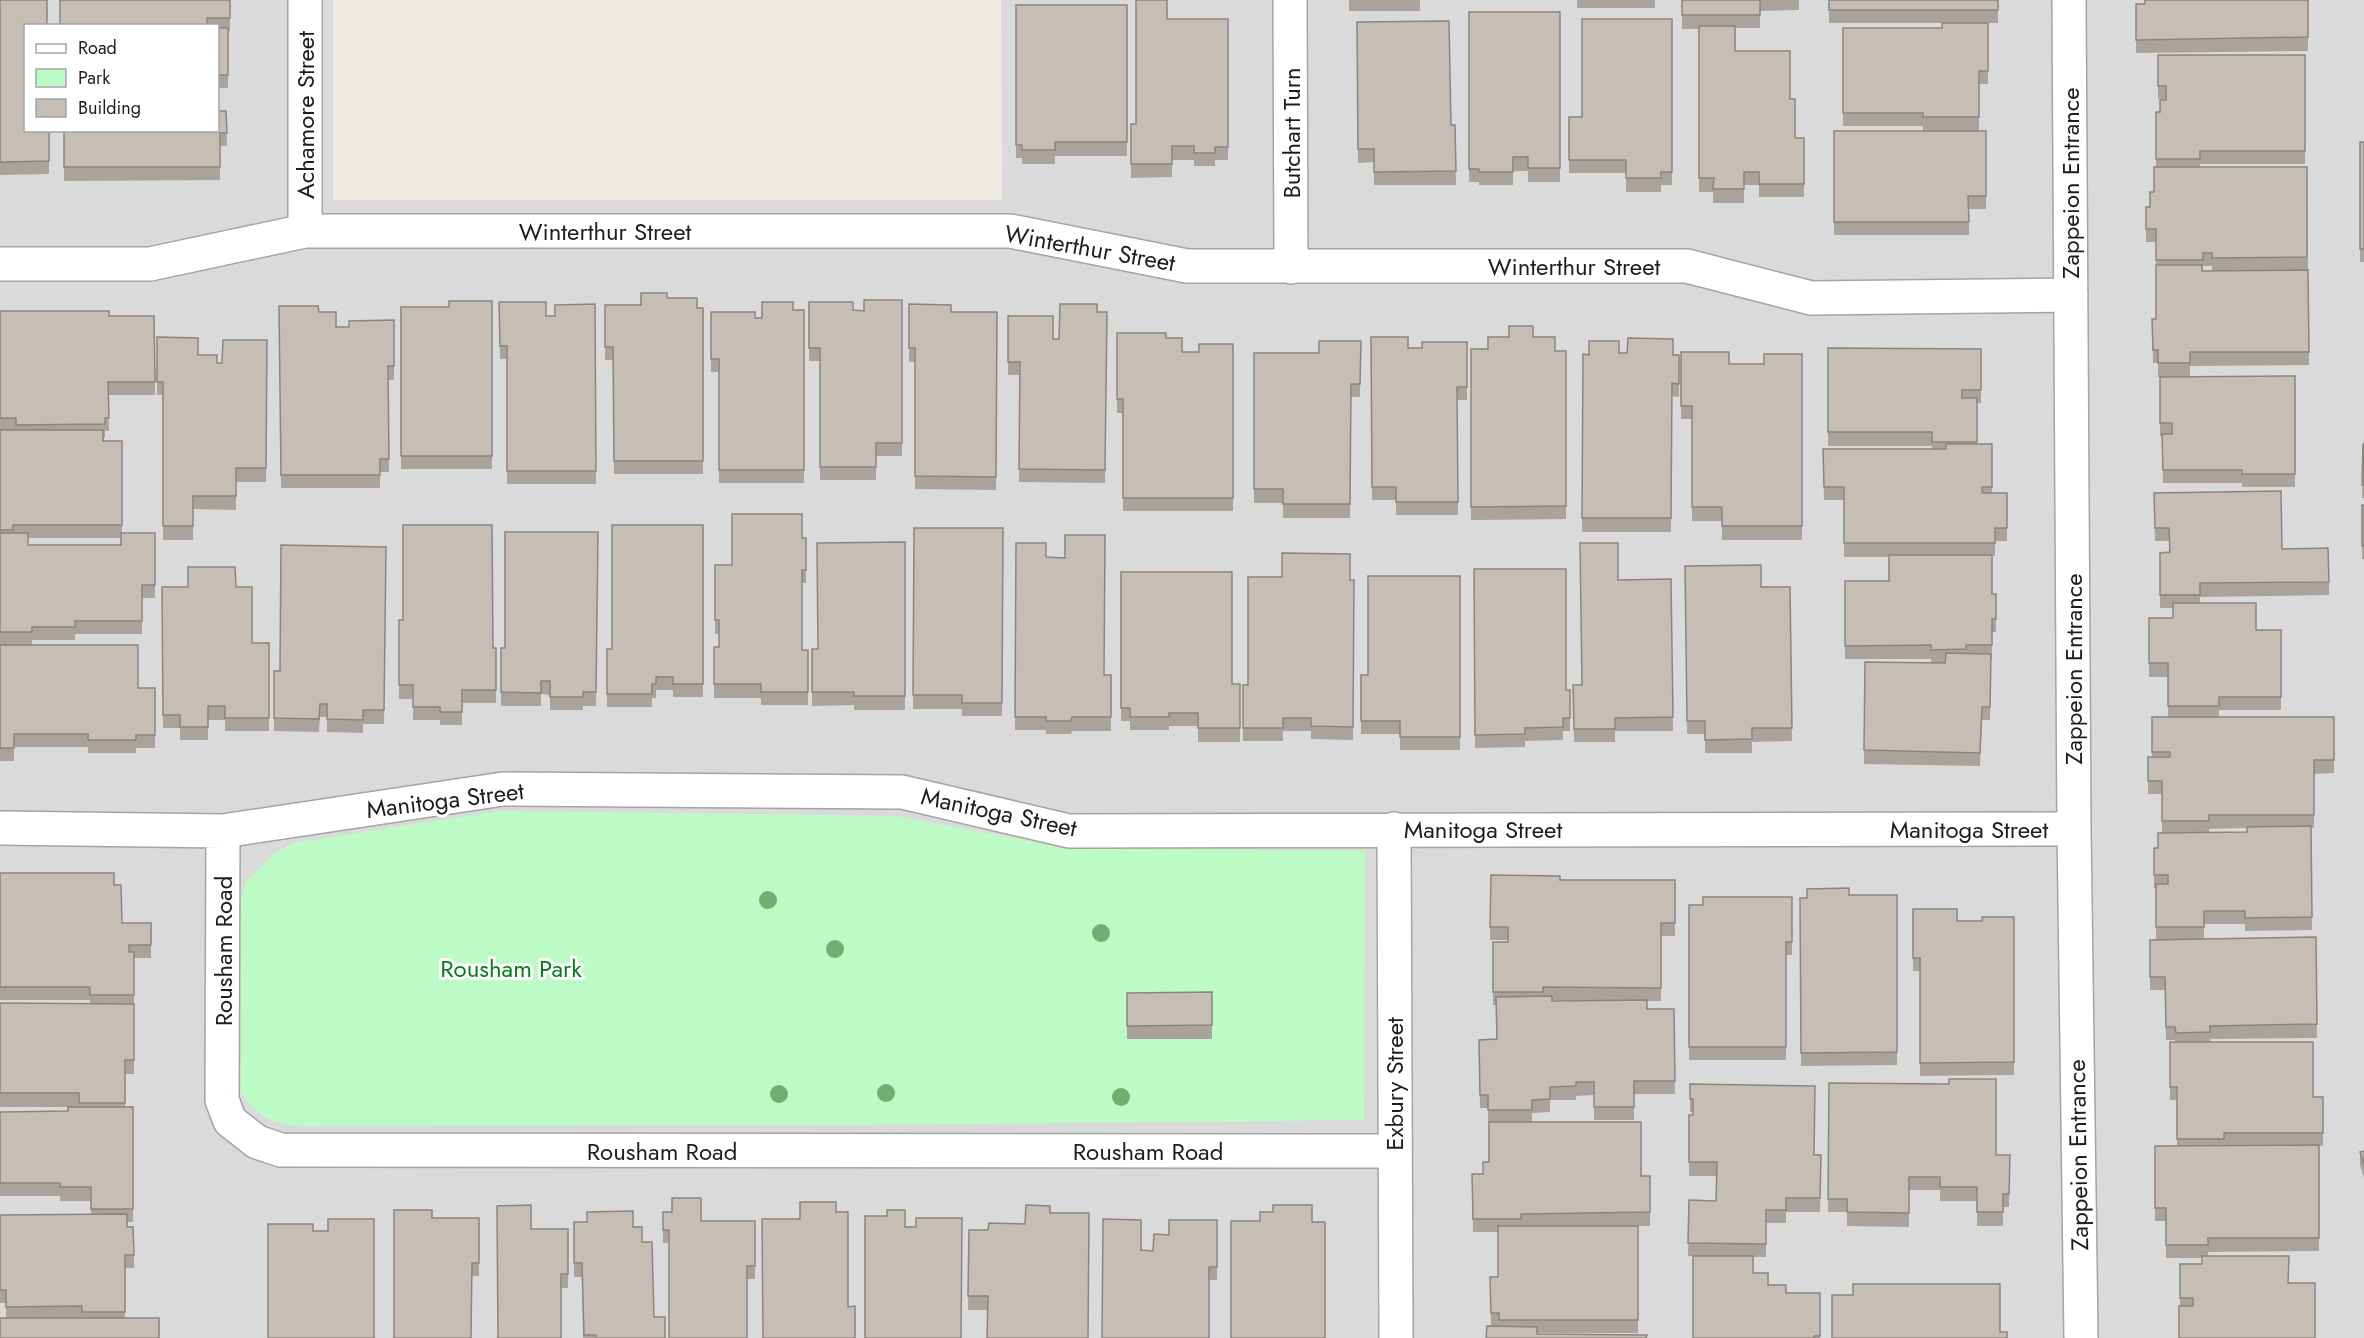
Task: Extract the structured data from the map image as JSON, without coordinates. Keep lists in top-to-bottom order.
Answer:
{
  "streets": {
    "street": [
      "Achamore Street",
      "Butchart Turn",
      "Zappeion Entrance",
      "Winterthur Street",
      "Manitoga Street",
      "Rousham Road",
      "Exbury Street"
    ]
  },
  "crossings": [
    ["Achamore Street", "Winterthur Street"],
    ["Butchart Turn", "Winterthur Street"],
    ["Zappeion Entrance", "Winterthur Street"],
    ["Zappeion Entrance", "Manitoga Street"],
    ["Manitoga Street", "Rousham Road"],
    ["Manitoga Street", "Exbury Street"],
    ["Rousham Road", "Exbury Street"]
  ],
  "parks": ["Rousham Park"],
  "legend": ["Road", "Park", "Building"]
}
